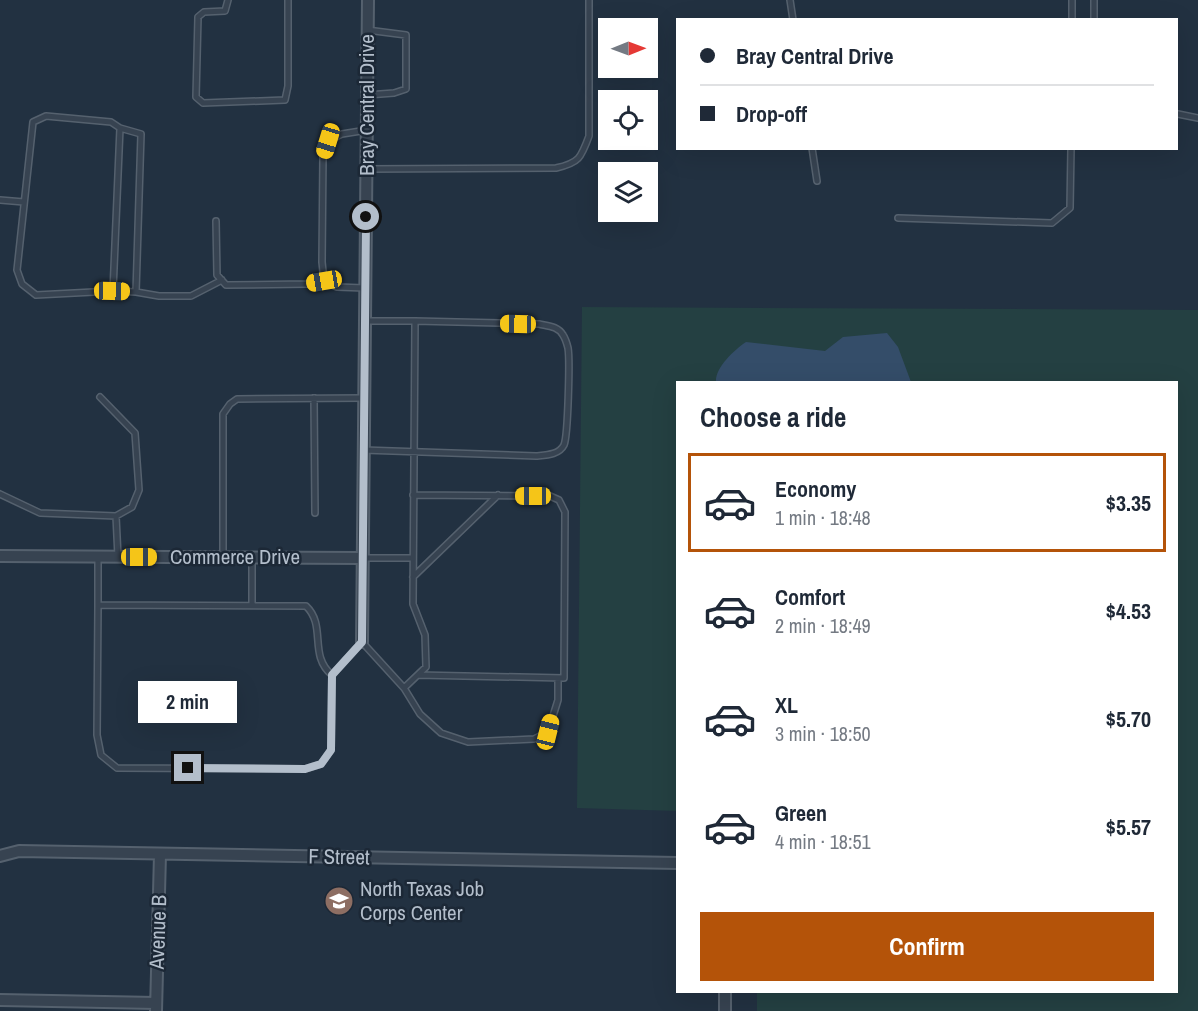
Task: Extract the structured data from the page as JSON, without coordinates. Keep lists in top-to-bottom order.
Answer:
{
  "streets": {
    "street": [
      "Bray Central Drive",
      "Commerce Drive",
      "F Street",
      "Avenue B"
    ]
  },
  "crossings": [
    ["Bray Central Drive", "Commerce Drive"],
    ["F Street", "Avenue B"]
  ],
  "places": {
    "school or university": ["North Texas Job Corps Center"]
  },
  "north": "right",
  "page": {
    "banner": ["Bray Central Drive", "Drop-off"],
    "heading": "Choose a ride",
    "list": [
      {
        "name": "Economy",
        "note": "1 min · 18:48",
        "value": "$3.35"
      },
      {
        "name": "Comfort",
        "note": "2 min · 18:49",
        "value": "$4.53"
      },
      {
        "name": "XL",
        "note": "3 min · 18:50",
        "value": "$5.70"
      },
      {
        "name": "Green",
        "note": "4 min · 18:51",
        "value": "$5.57"
      }
    ],
    "bubble": "2 min",
    "buttons": "Confirm"
  }
}
